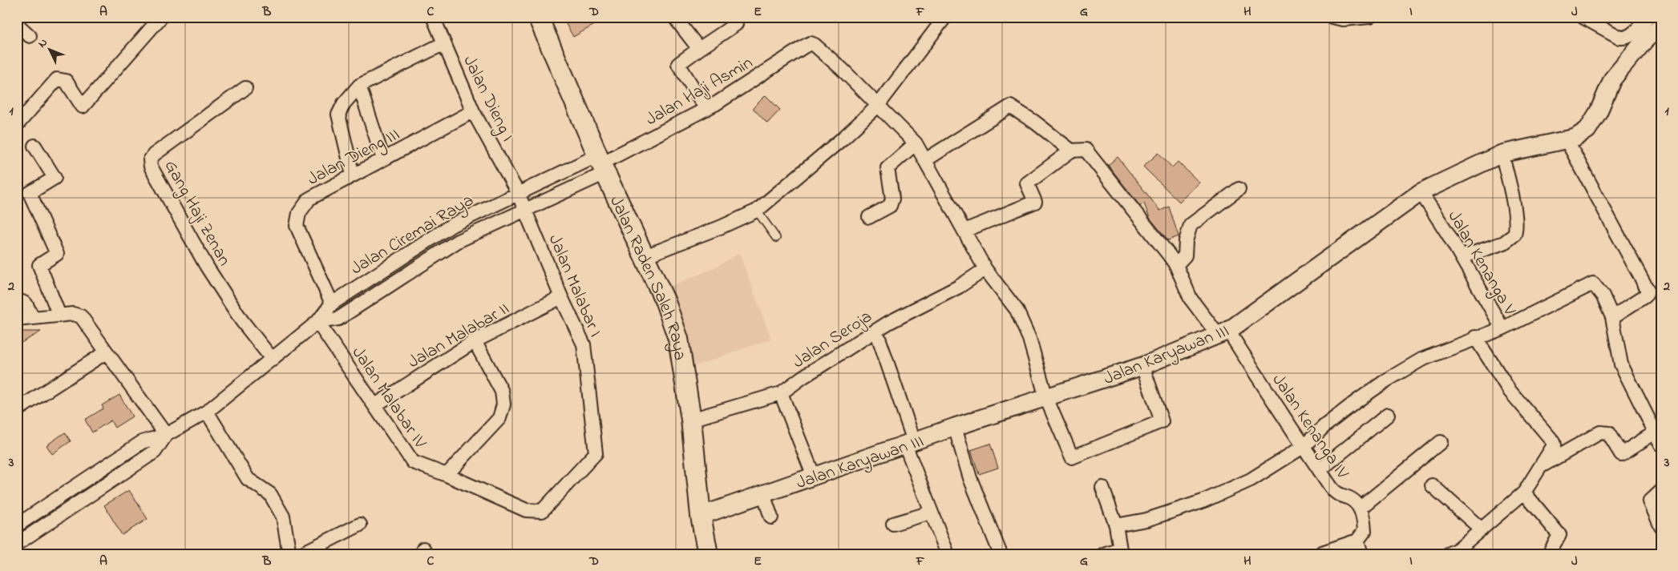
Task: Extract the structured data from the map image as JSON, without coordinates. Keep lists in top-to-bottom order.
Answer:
{
  "streets": {
    "main road": ["Jalan Raden Saleh Raya"],
    "street": [
      "Jalan Haji Asmin",
      "Jalan Dieng I",
      "Jalan Dieng III",
      "Gang Haji Zenan",
      "Jalan Ciremai Raya",
      "Jalan Kenanga V",
      "Jalan Malabar I",
      "Jalan Malabar II",
      "Jalan Seroja",
      "Jalan Karyawan III",
      "Jalan Malabar IV",
      "Jalan Kenanga IV"
    ]
  },
  "crossings": [
    ["Jalan Haji Asmin", "Jalan Ciremai Raya"],
    ["Jalan Haji Asmin", "Jalan Raden Saleh Raya"],
    ["Jalan Dieng I", "Jalan Dieng III"],
    ["Jalan Dieng I", "Jalan Ciremai Raya"],
    ["Jalan Dieng I", "Jalan Malabar I"],
    ["Jalan Dieng III", "Jalan Ciremai Raya"],
    ["Gang Haji Zenan", "Jalan Ciremai Raya"],
    ["Jalan Ciremai Raya", "Jalan Raden Saleh Raya"],
    ["Jalan Ciremai Raya", "Jalan Malabar I"],
    ["Jalan Ciremai Raya", "Jalan Malabar IV"],
    ["Jalan Kenanga V", "Jalan Karyawan III"],
    ["Jalan Kenanga V", "Jalan Kenanga IV"],
    ["Jalan Raden Saleh Raya", "Jalan Seroja"],
    ["Jalan Raden Saleh Raya", "Jalan Karyawan III"],
    ["Jalan Malabar I", "Jalan Malabar II"],
    ["Jalan Malabar I", "Jalan Malabar IV"],
    ["Jalan Malabar II", "Jalan Malabar IV"],
    ["Jalan Karyawan III", "Jalan Kenanga IV"]
  ],
  "north": "top left",
  "grid": {
    "columns": [
      "A",
      "B",
      "C",
      "D",
      "E",
      "F",
      "G",
      "H",
      "I",
      "J"
    ],
    "rows": ["1", "2", "3"]
  }
}
